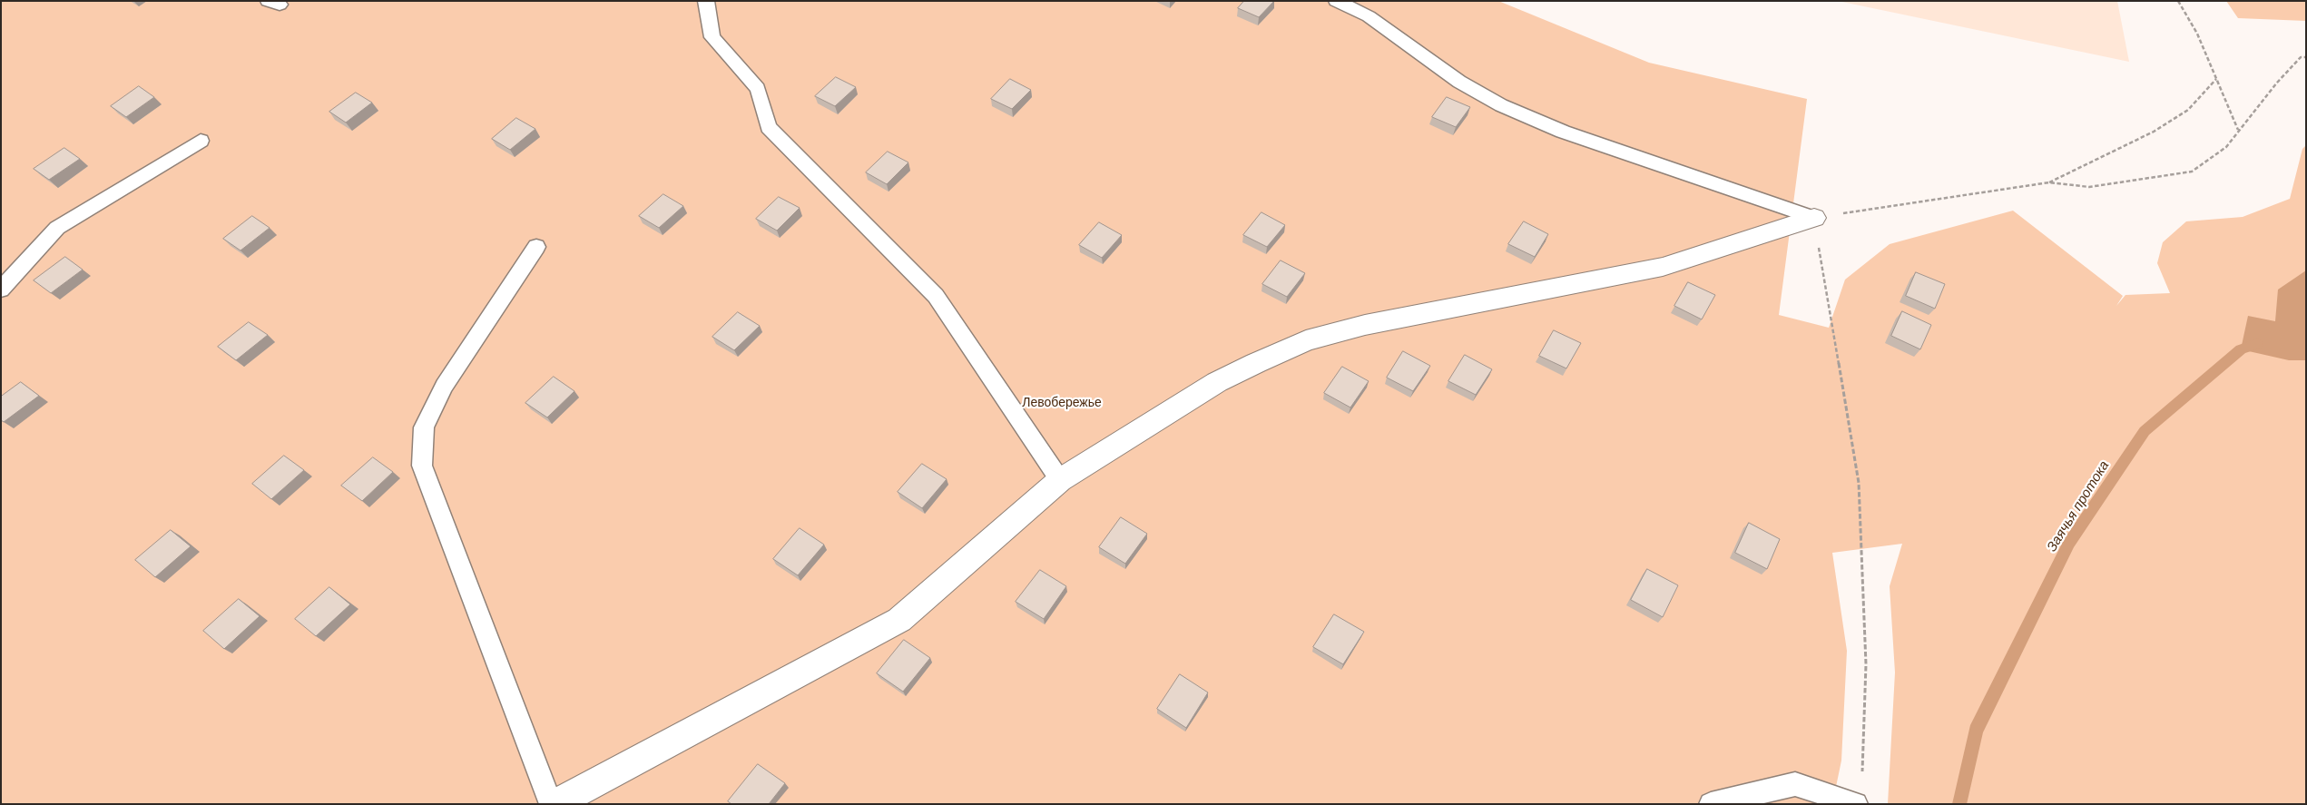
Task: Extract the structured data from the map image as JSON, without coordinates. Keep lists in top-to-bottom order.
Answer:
{
  "water": ["Заячья протока"],
  "parks": ["Левобережье"]
}
